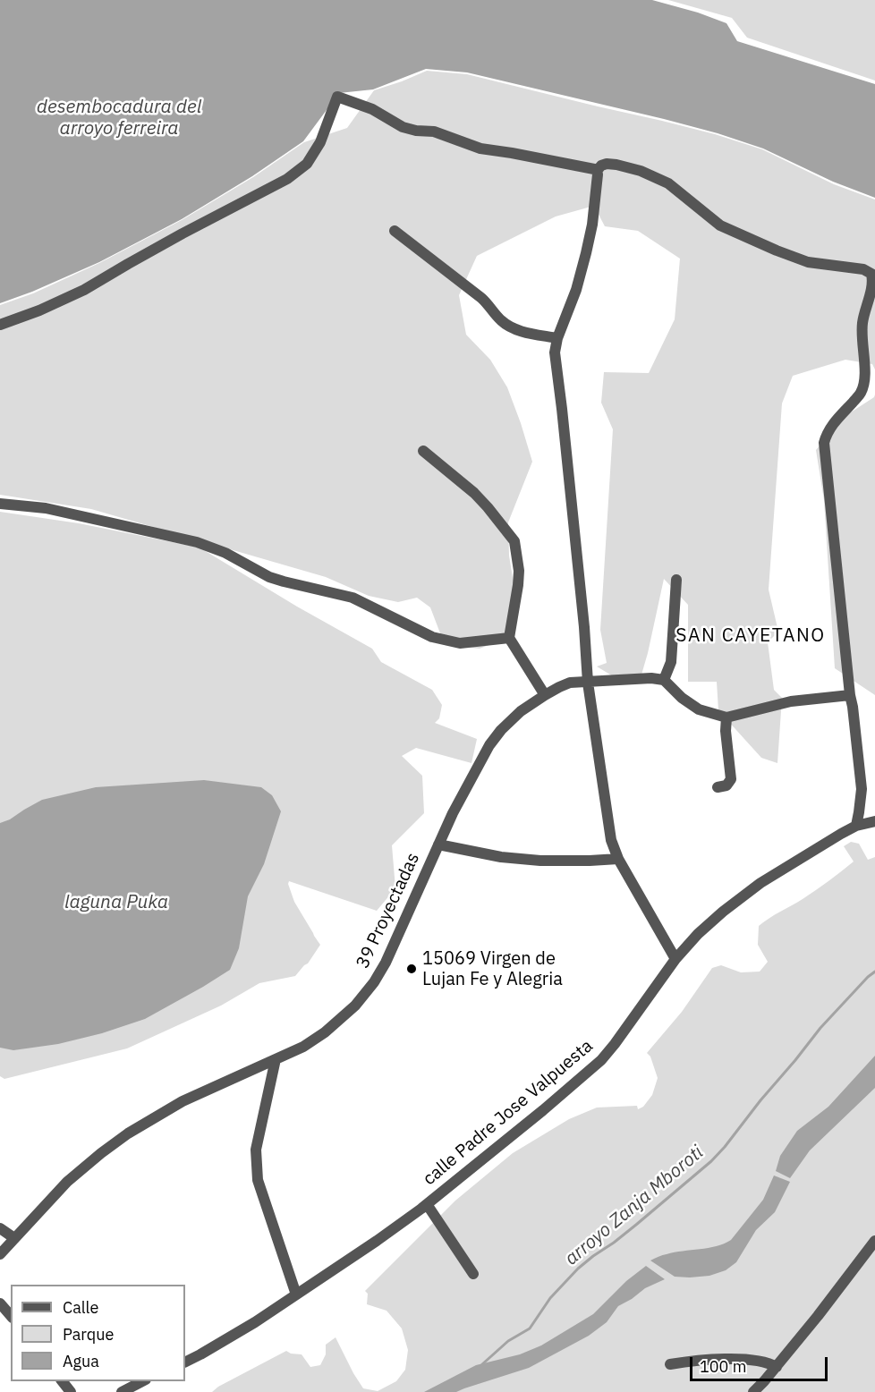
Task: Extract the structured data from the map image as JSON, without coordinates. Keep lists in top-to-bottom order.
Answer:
{
  "streets": {
    "street": ["39 Proyectadas", "calle Padre Jose Valpuesta"]
  },
  "districts": ["SAN CAYETANO"],
  "water": ["desembocadura del arroyo ferreira", "laguna Puka", "arroyo Zanja Mboroti"],
  "places": ["15069 Virgen de Lujan Fe y Alegria"],
  "legend": ["Calle", "Parque", "Agua"],
  "scale_bar": "100 m"
}
